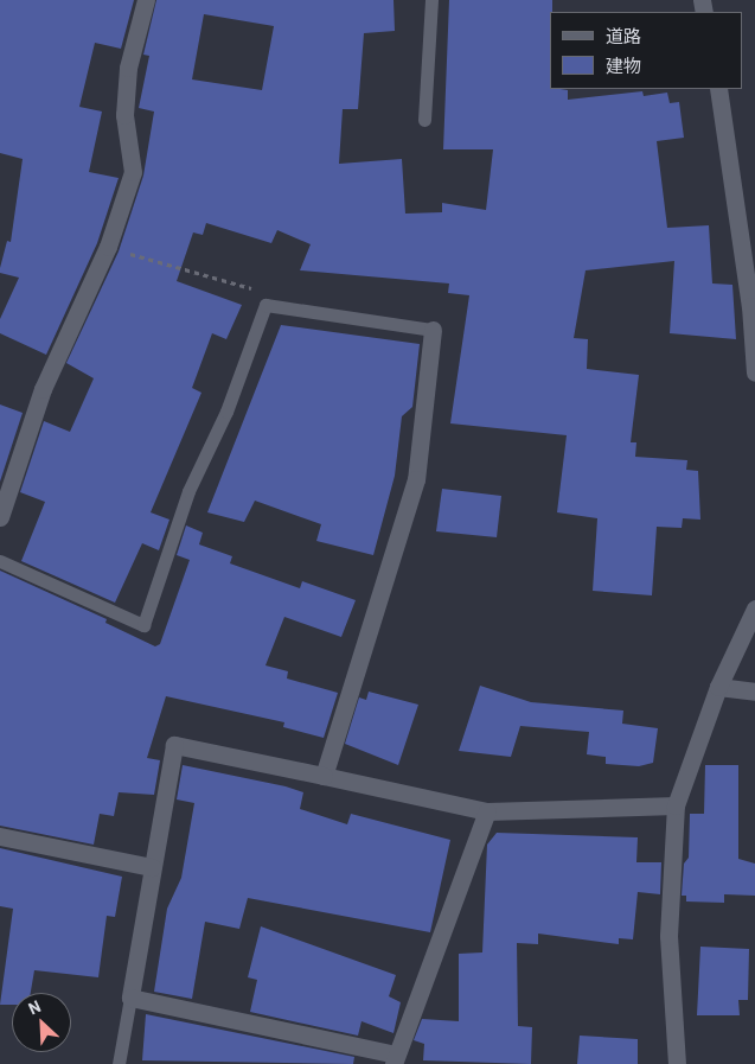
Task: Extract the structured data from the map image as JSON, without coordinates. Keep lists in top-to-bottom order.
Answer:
{
  "legend": ["道路", "建物"],
  "north": "top left"
}
